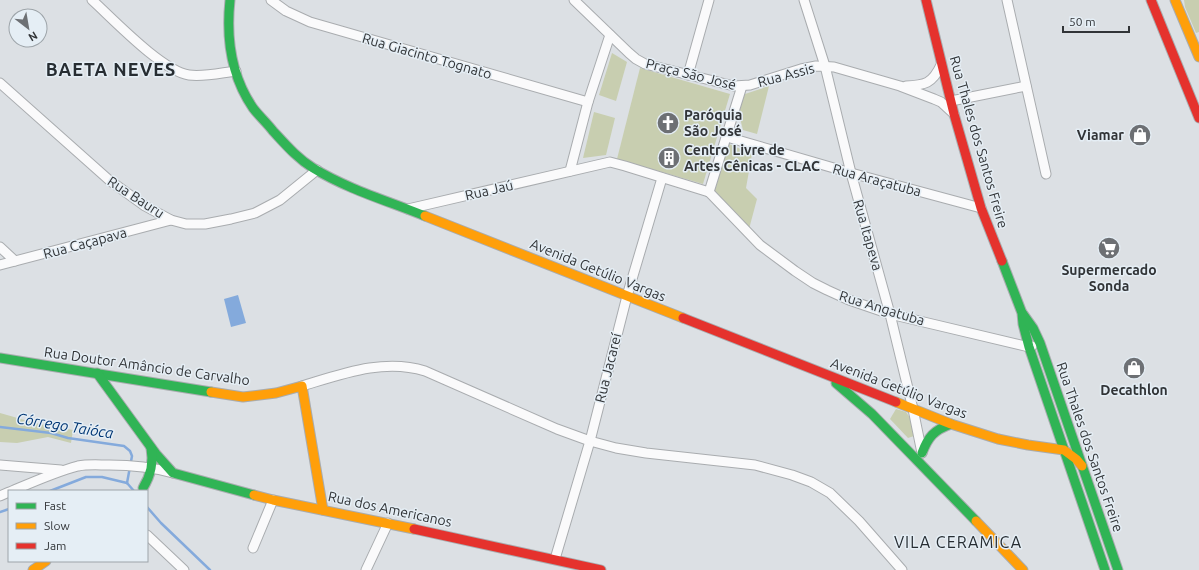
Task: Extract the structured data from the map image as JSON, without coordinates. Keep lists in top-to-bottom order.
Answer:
{
  "streets": {
    "street": [
      "Rua Giacinto Tognato",
      "Praça São José",
      "Rua Assis",
      "Rua Thales dos Santos Freire",
      "Rua Araçatuba",
      "Rua Jaú",
      "Rua Bauru",
      "Rua Itapeva",
      "Rua Caçapava",
      "Avenida Getúlio Vargas",
      "Rua Angatuba",
      "Rua Doutor Amâncio de Carvalho",
      "Rua Jacareí",
      "Rua dos Americanos"
    ]
  },
  "crossings": [
    ["Praça São José", "Rua Assis"],
    ["Praça São José", "Rua Araçatuba"],
    ["Praça São José", "Rua Angatuba"],
    ["Rua Assis", "Rua Thales dos Santos Freire"],
    ["Rua Assis", "Rua Itapeva"],
    ["Rua Thales dos Santos Freire", "Rua Araçatuba"],
    ["Rua Thales dos Santos Freire", "Avenida Getúlio Vargas"],
    ["Rua Thales dos Santos Freire", "Rua Angatuba"],
    ["Rua Araçatuba", "Rua Itapeva"],
    ["Rua Jaú", "Avenida Getúlio Vargas"],
    ["Rua Bauru", "Rua Caçapava"],
    ["Rua Bauru", "Avenida Getúlio Vargas"],
    ["Rua Itapeva", "Avenida Getúlio Vargas"],
    ["Rua Itapeva", "Rua Angatuba"],
    ["Avenida Getúlio Vargas", "Rua Jacareí"],
    ["Rua Doutor Amâncio de Carvalho", "Rua Jacareí"],
    ["Rua Jacareí", "Rua dos Americanos"]
  ],
  "districts": ["BAETA NEVES", "VILA CERAMICA"],
  "water": ["Córrego Taióca"],
  "places": {
    "church": ["Paróquia São José"],
    "shop": ["Viamar", "Decathlon"],
    "building": ["Centro Livre de Artes Cênicas - CLAC"],
    "supermarket": ["Supermercado Sonda"]
  },
  "legend": ["Fast", "Slow", "Jam"],
  "scale_bar": "50 m",
  "north": "bottom right"
}
